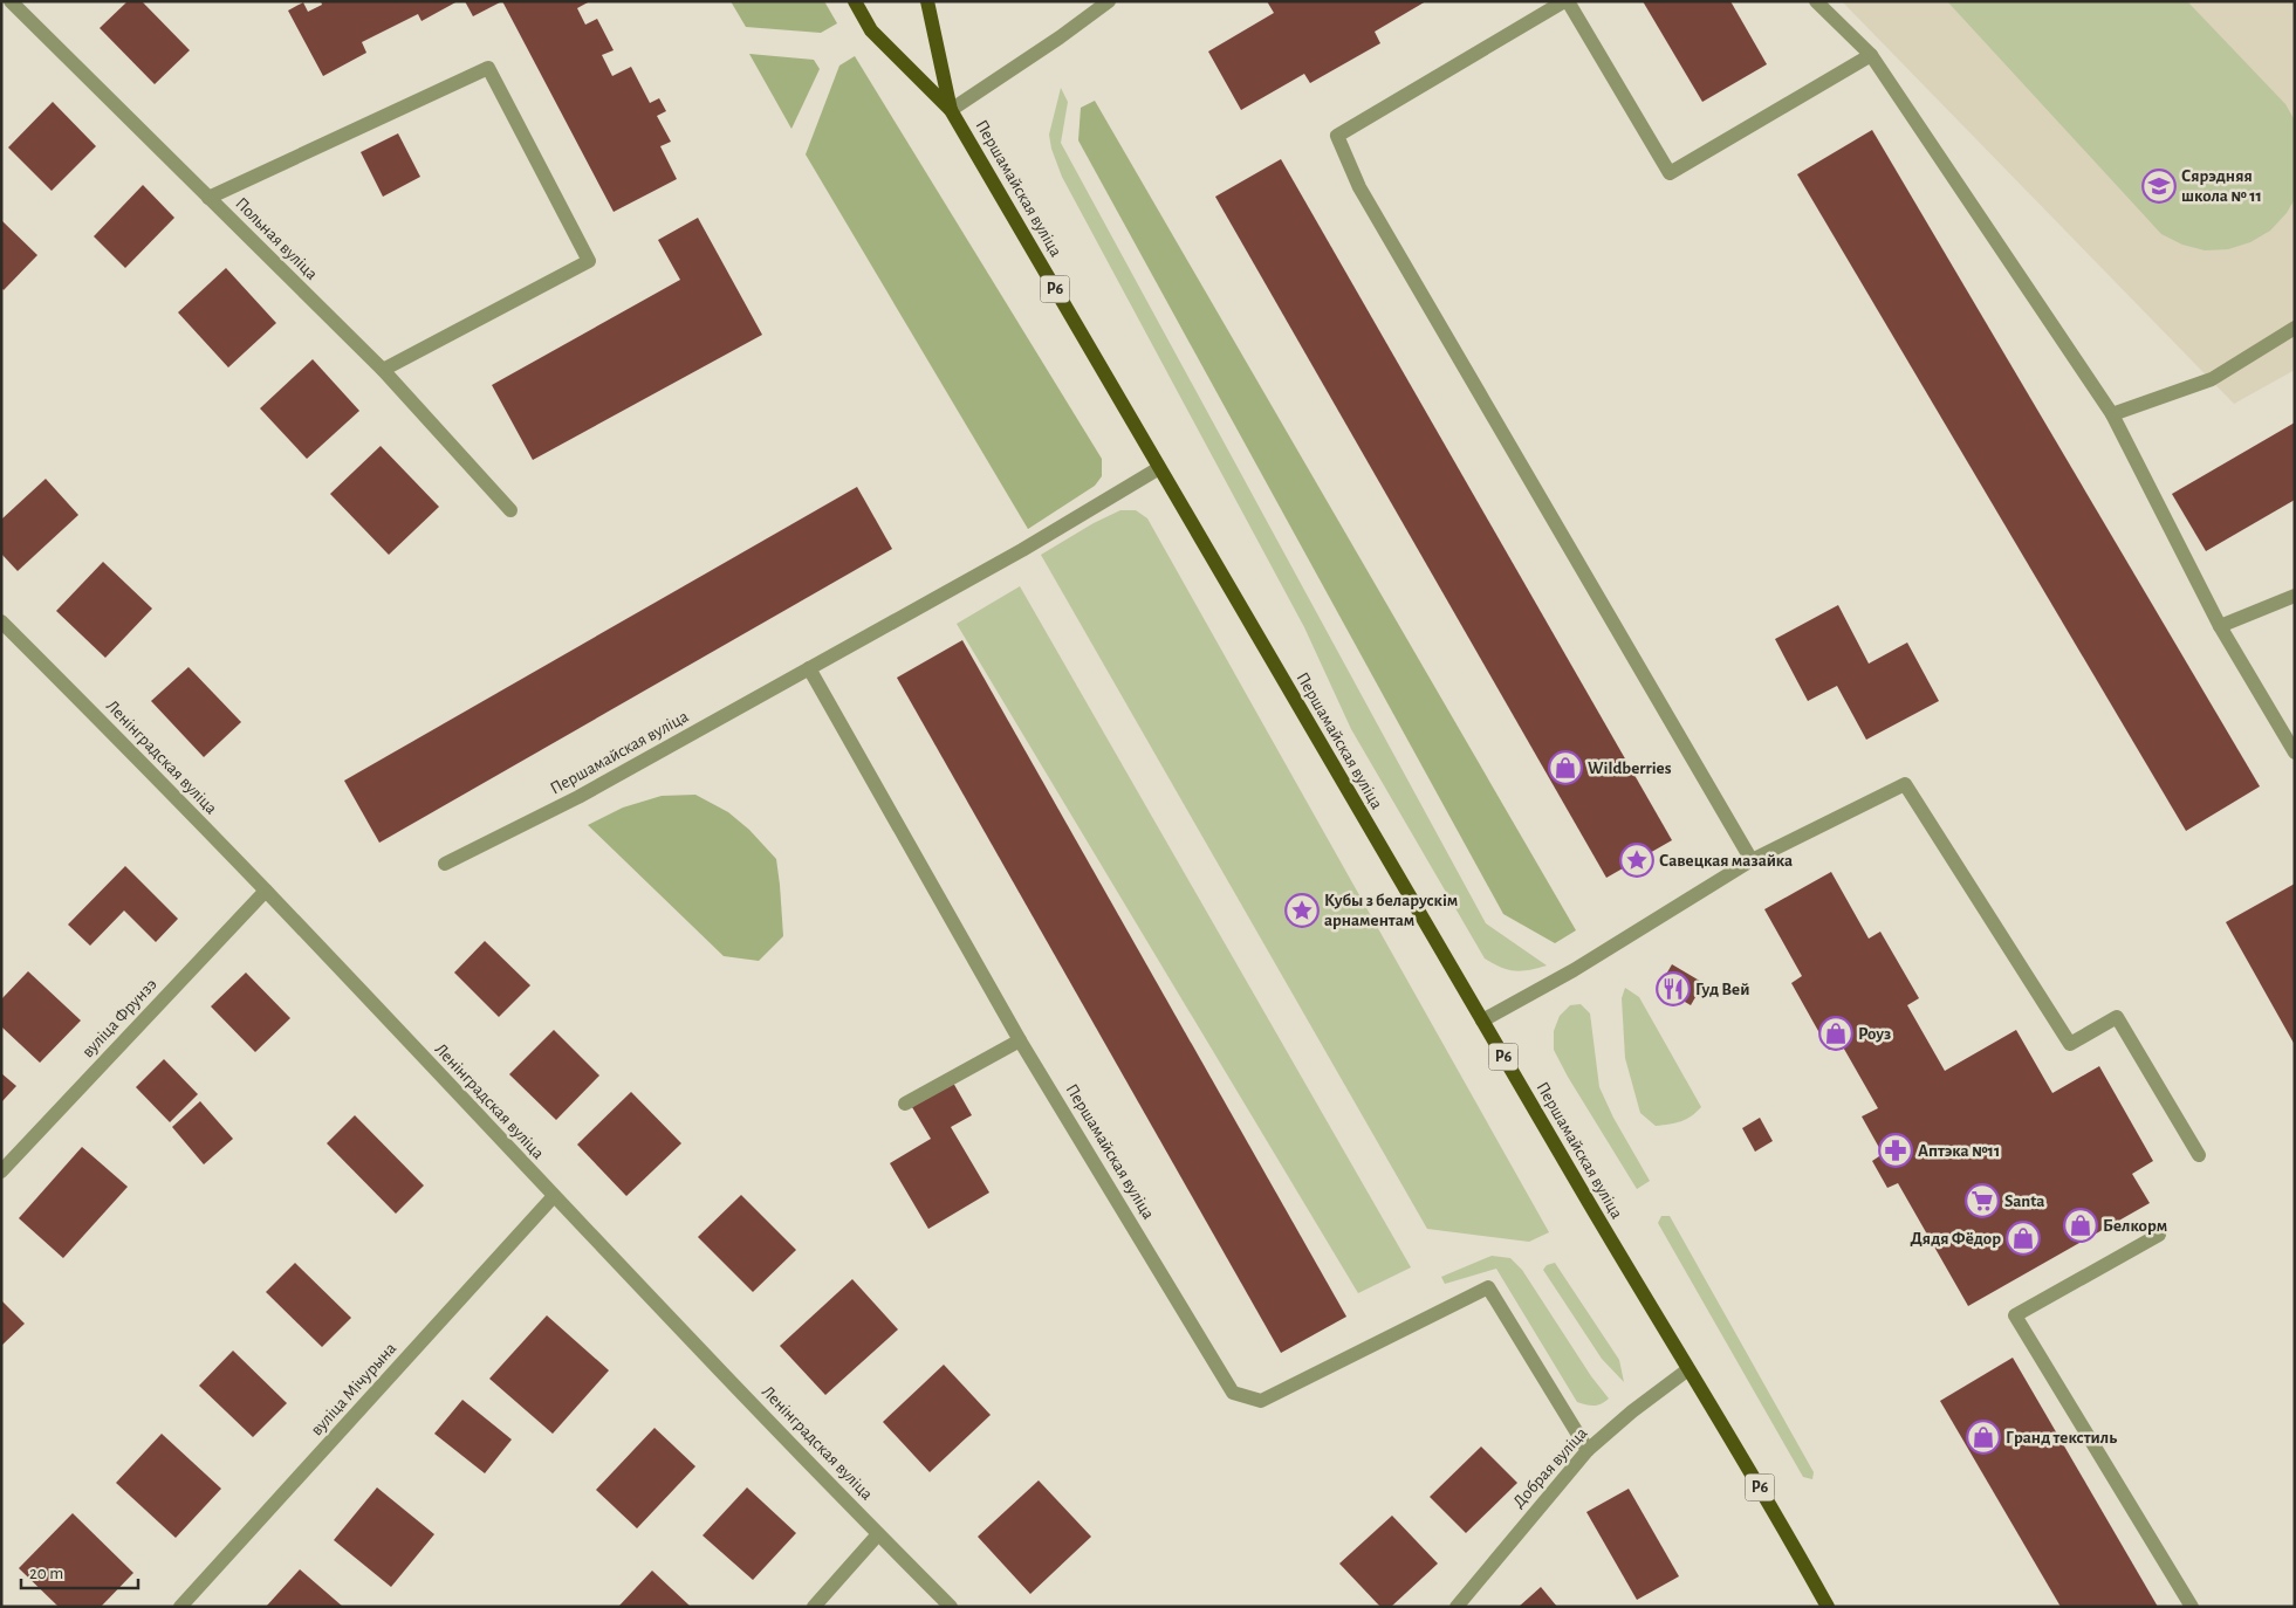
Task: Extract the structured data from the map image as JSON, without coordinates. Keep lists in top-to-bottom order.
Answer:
{
  "streets": {
    "main road": ["Першамайская вуліца", "Р6"],
    "street": [
      "Польная вуліца",
      "Ленінградская вуліца",
      "вуліца Фрунзэ",
      "вуліца Мічурына",
      "Добрая вуліца"
    ]
  },
  "crossings": [
    ["Першамайская вуліца", "Добрая вуліца"],
    ["Ленінградская вуліца", "вуліца Фрунзэ"],
    ["Ленінградская вуліца", "вуліца Мічурына"]
  ],
  "places": {
    "school or university": ["Сярэдняя школа № 11"],
    "shop": [
      "Wildberries",
      "Роуз",
      "Белкорм",
      "Дядя Фёдор",
      "Гранд текстиль"
    ],
    "place": ["Савецкая мазайка", "Кубы з беларускім арнаментам"],
    "restaurant": ["Гуд Вей"],
    "pharmacy": ["Аптэка №11"],
    "supermarket": ["Santa"]
  },
  "scale_bar": "20 m"
}
